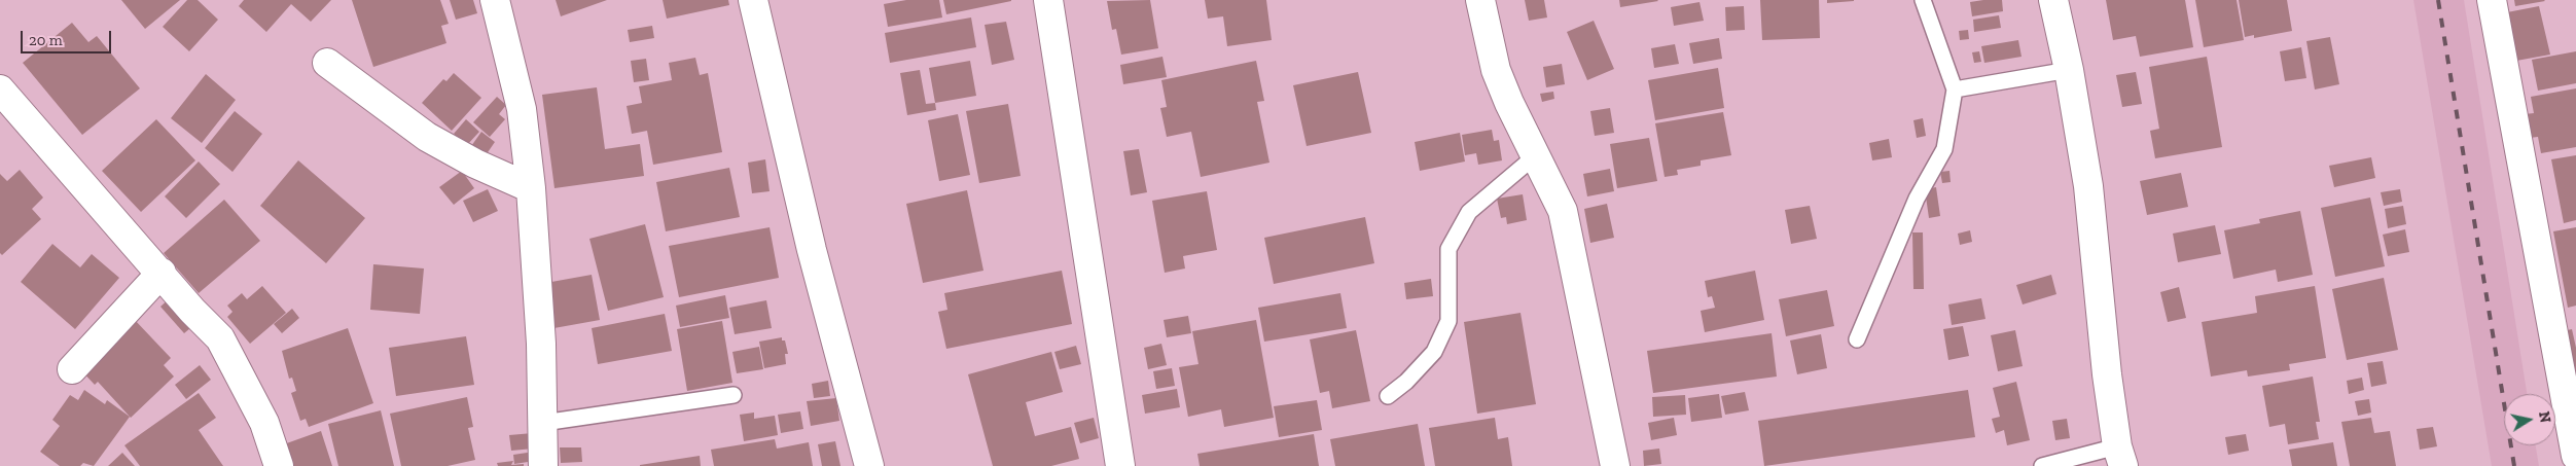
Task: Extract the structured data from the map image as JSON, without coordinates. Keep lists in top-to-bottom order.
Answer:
{
  "scale_bar": "20 m",
  "north": "right"
}
